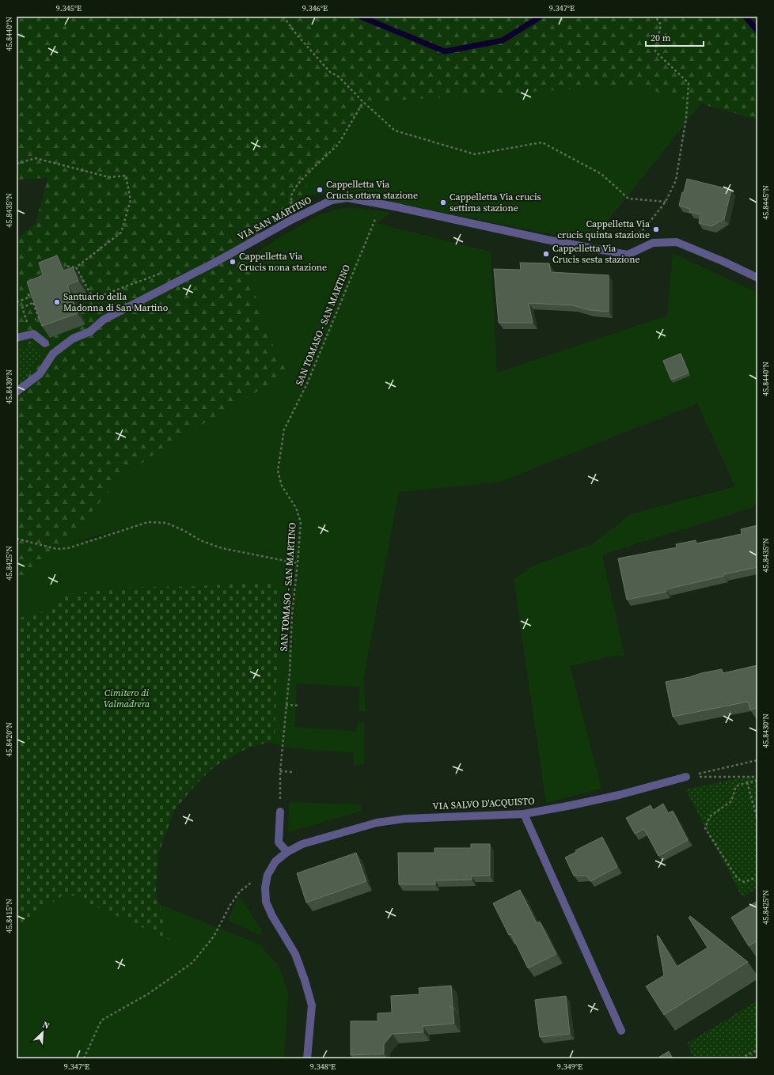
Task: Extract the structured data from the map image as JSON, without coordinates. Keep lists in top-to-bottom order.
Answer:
{
  "streets": {
    "street": ["VIA SAN MARTINO", "VIA SALVO D'ACQUISTO"],
    "path": ["SAN TOMASO - SAN MARTINO"]
  },
  "crossings": [
    ["VIA SAN MARTINO", "SAN TOMASO - SAN MARTINO"]
  ],
  "parks": ["Cimitero di Valmadrera"],
  "places": [
    "Cappelletta Via Crucis ottava stazione",
    "Cappelletta Via crucis settima stazione",
    "Cappelletta Via crucis quinta stazione",
    "Cappelletta Via Crucis sesta stazione",
    "Cappelletta Via Crucis nona stazione",
    "Santuario della Madonna di San Martino"
  ],
  "scale_bar": "20 m",
  "north": "top right",
  "coordinates": [
    "9.345°E",
    "9.346°E",
    "9.347°E",
    "45.8440°N",
    "45.8445°N",
    "45.8435°N",
    "45.8430°N",
    "45.8425°N",
    "45.8420°N",
    "45.8415°N",
    "9.348°E",
    "9.349°E"
  ]
}
